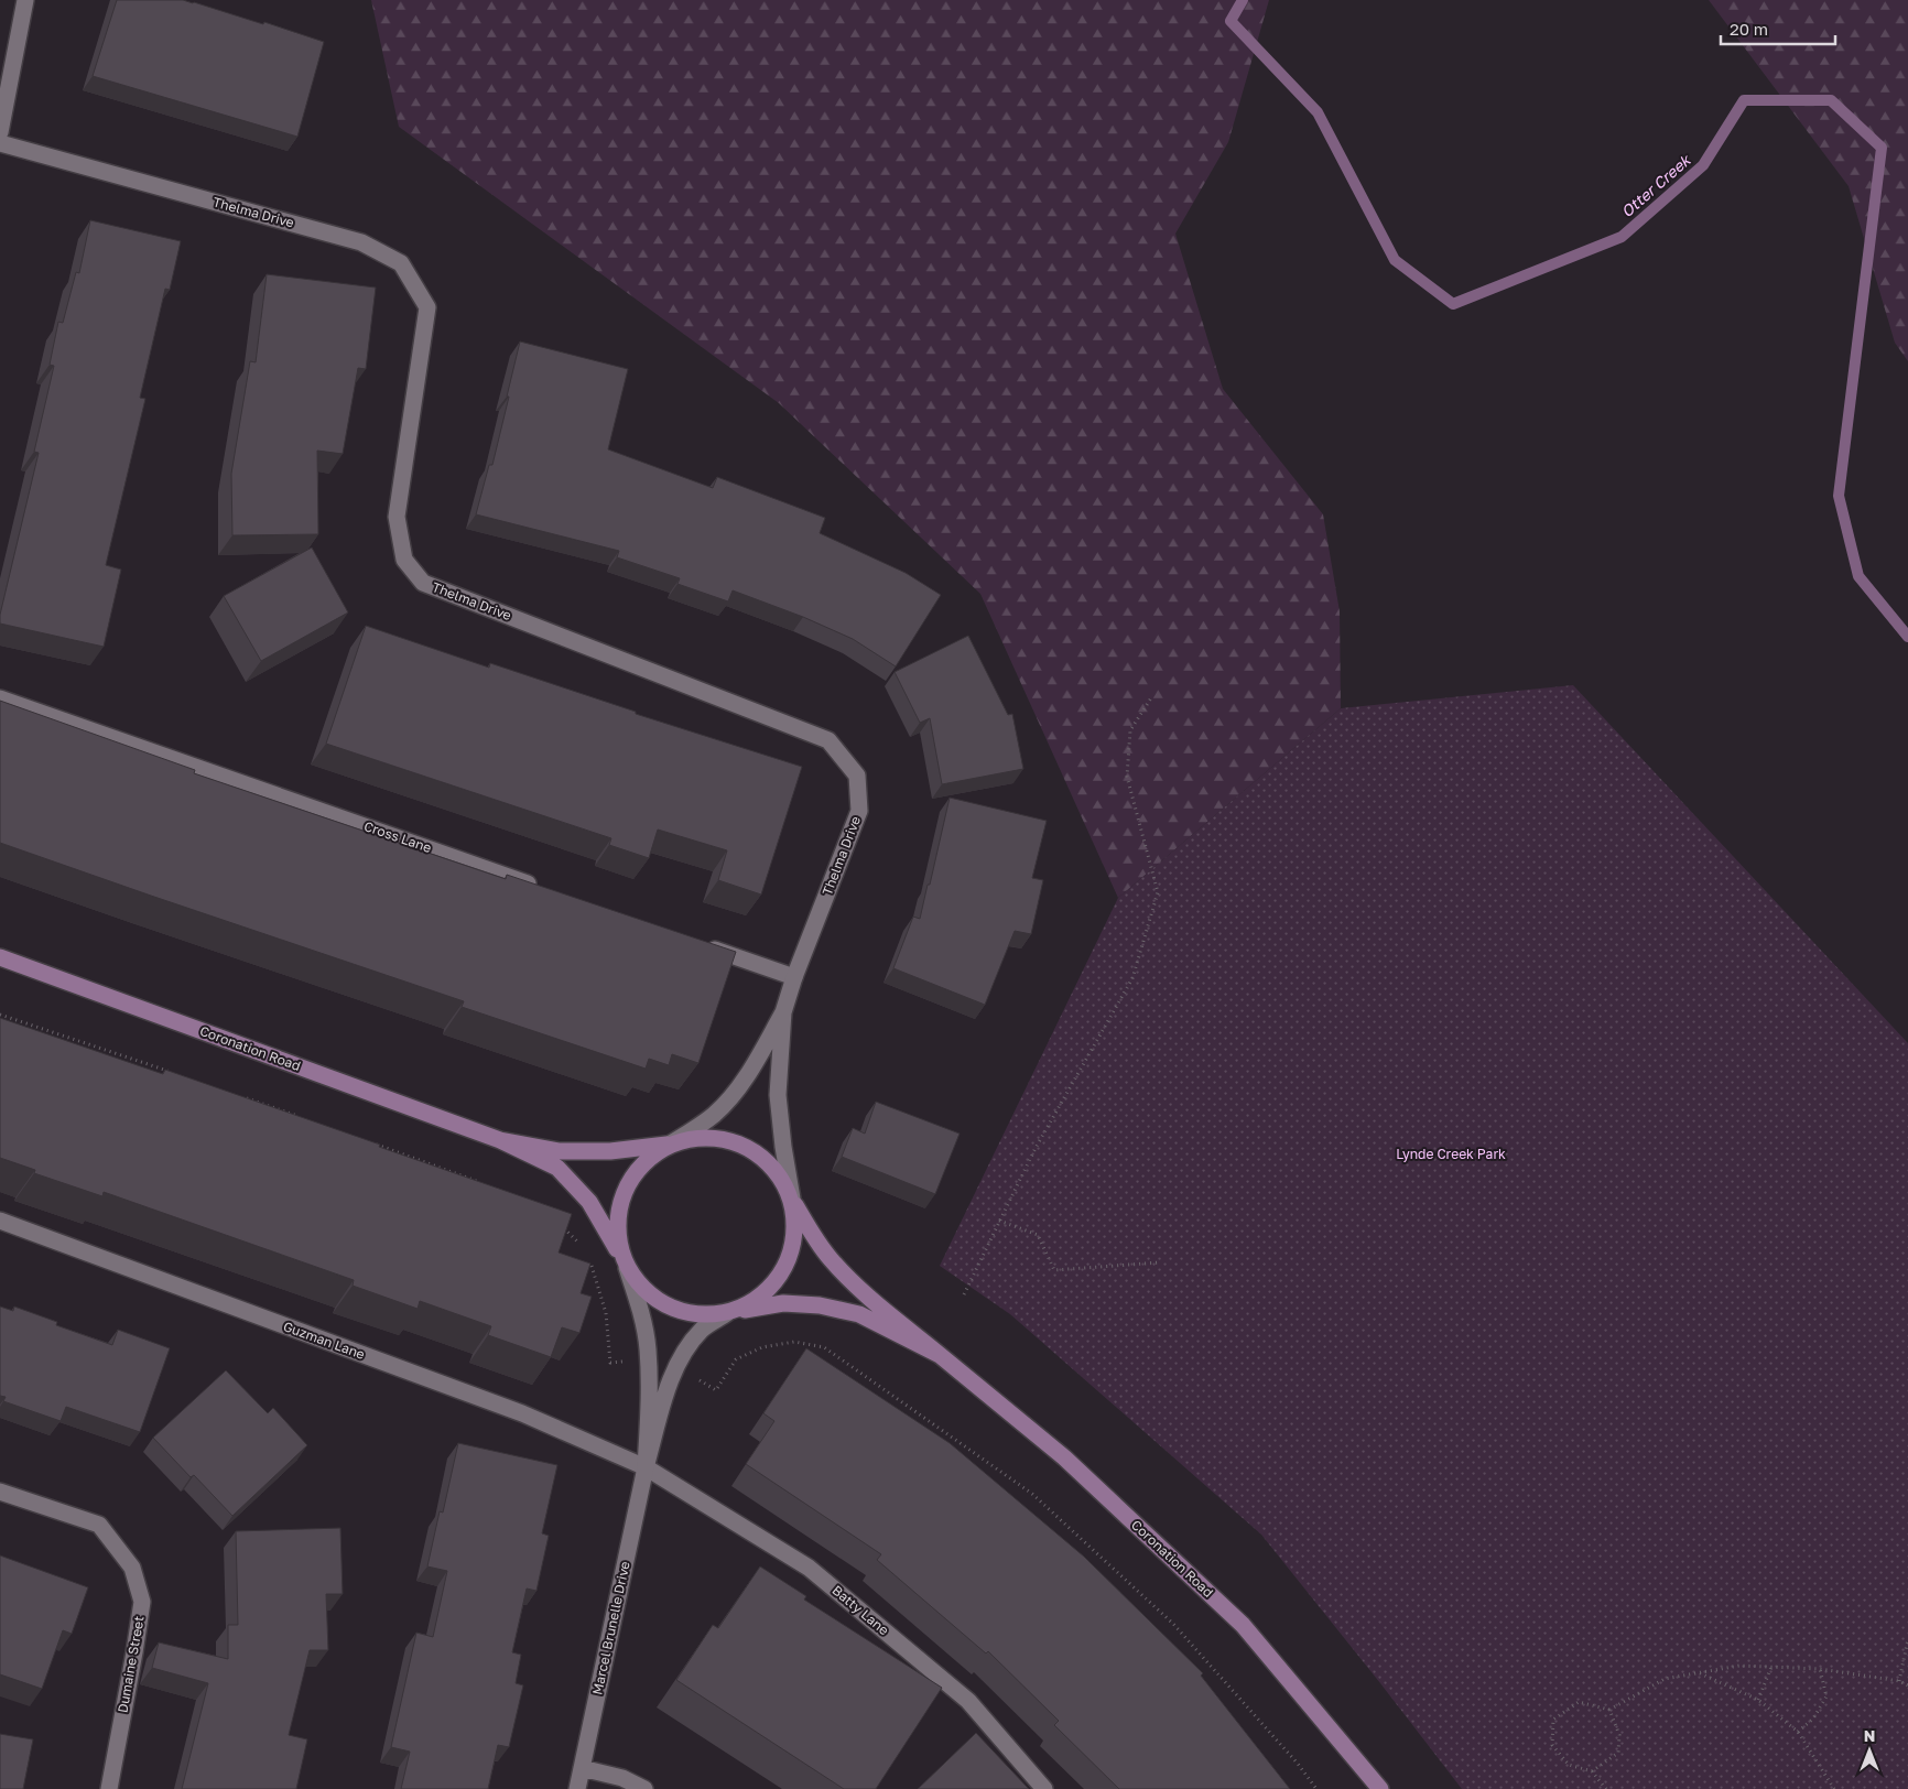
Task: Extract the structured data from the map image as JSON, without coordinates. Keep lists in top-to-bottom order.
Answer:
{
  "streets": {
    "street": [
      "Thelma Drive",
      "Cross Lane",
      "Coronation Road",
      "Guzman Lane",
      "Batty Lane",
      "Marcel Brunelle Drive",
      "Dumaine Street"
    ]
  },
  "crossings": [
    ["Coronation Road", "Marcel Brunelle Drive"],
    ["Guzman Lane", "Batty Lane"],
    ["Guzman Lane", "Marcel Brunelle Drive"],
    ["Batty Lane", "Marcel Brunelle Drive"]
  ],
  "water": ["Otter Creek"],
  "parks": ["Lynde Creek Park"],
  "scale_bar": "20 m",
  "north": "top"
}
